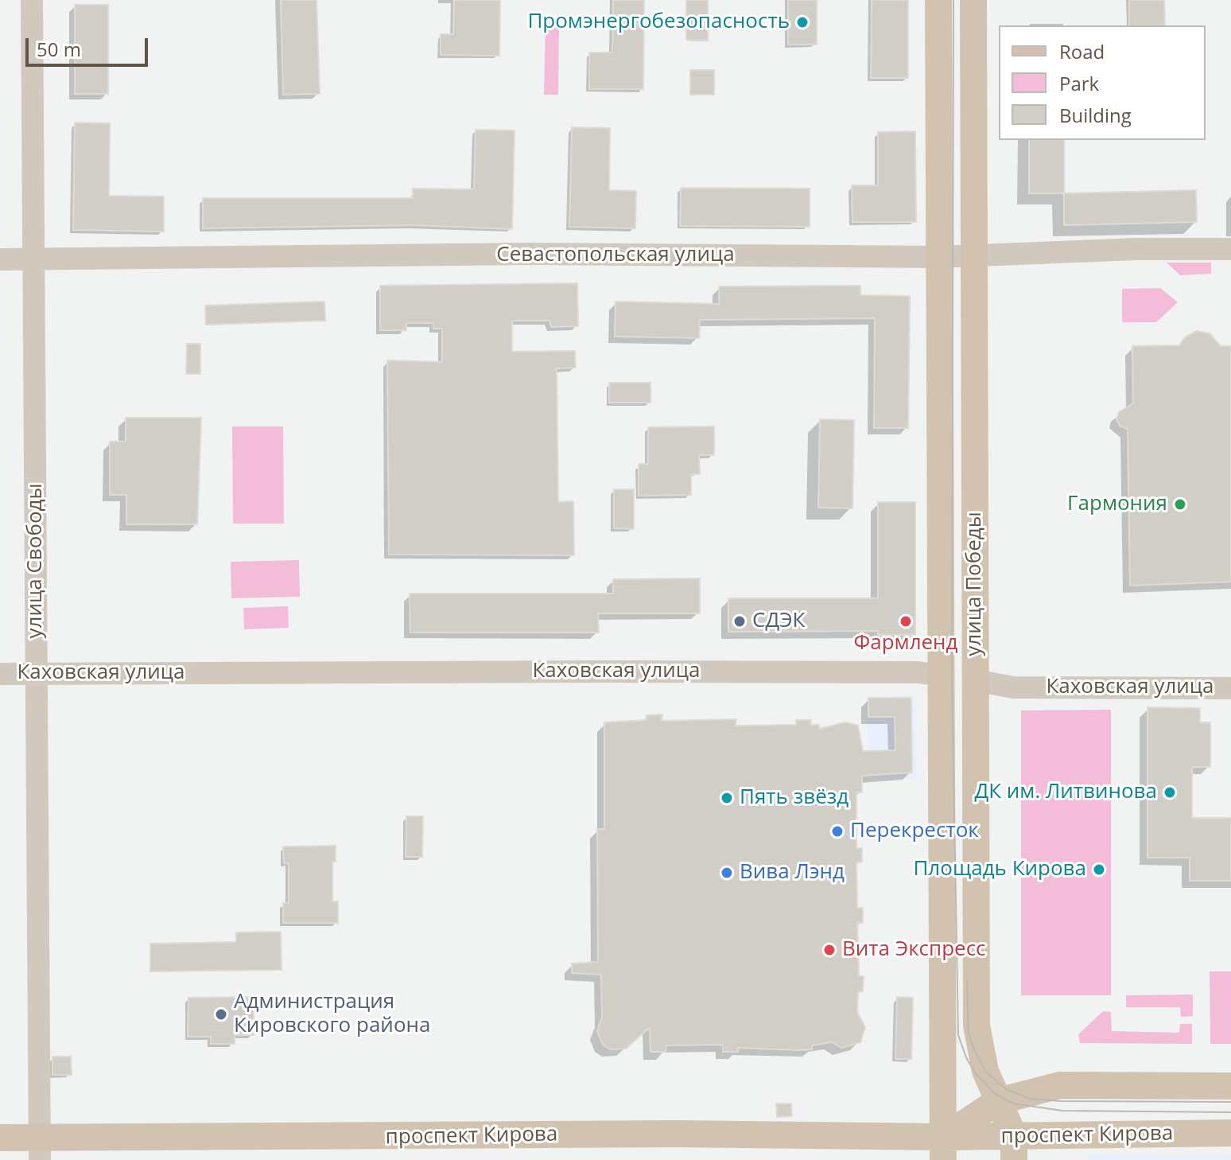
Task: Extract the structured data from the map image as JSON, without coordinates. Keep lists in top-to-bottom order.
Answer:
{
  "streets": {
    "main road": ["улица Победы", "Каховская улица", "проспект Кирова"],
    "street": ["Севастопольская улица", "улица Свободы"]
  },
  "crossings": [
    ["Севастопольская улица", "улица Свободы"],
    ["Севастопольская улица", "улица Победы"],
    ["улица Свободы", "Каховская улица"],
    ["улица Свободы", "проспект Кирова"],
    ["улица Победы", "Каховская улица"],
    ["улица Победы", "проспект Кирова"]
  ],
  "places": [
    "Промэнергобезопасность",
    "Гармония",
    "СДЭК",
    "Фармленд",
    "ДК им. Литвинова",
    "Пять звёзд",
    "Перекресток",
    "Площадь Кирова",
    "Вива Лэнд",
    "Вита Экспресс",
    "Администрация Кировского района"
  ],
  "legend": ["Road", "Park", "Building"],
  "scale_bar": "50 m"
}
